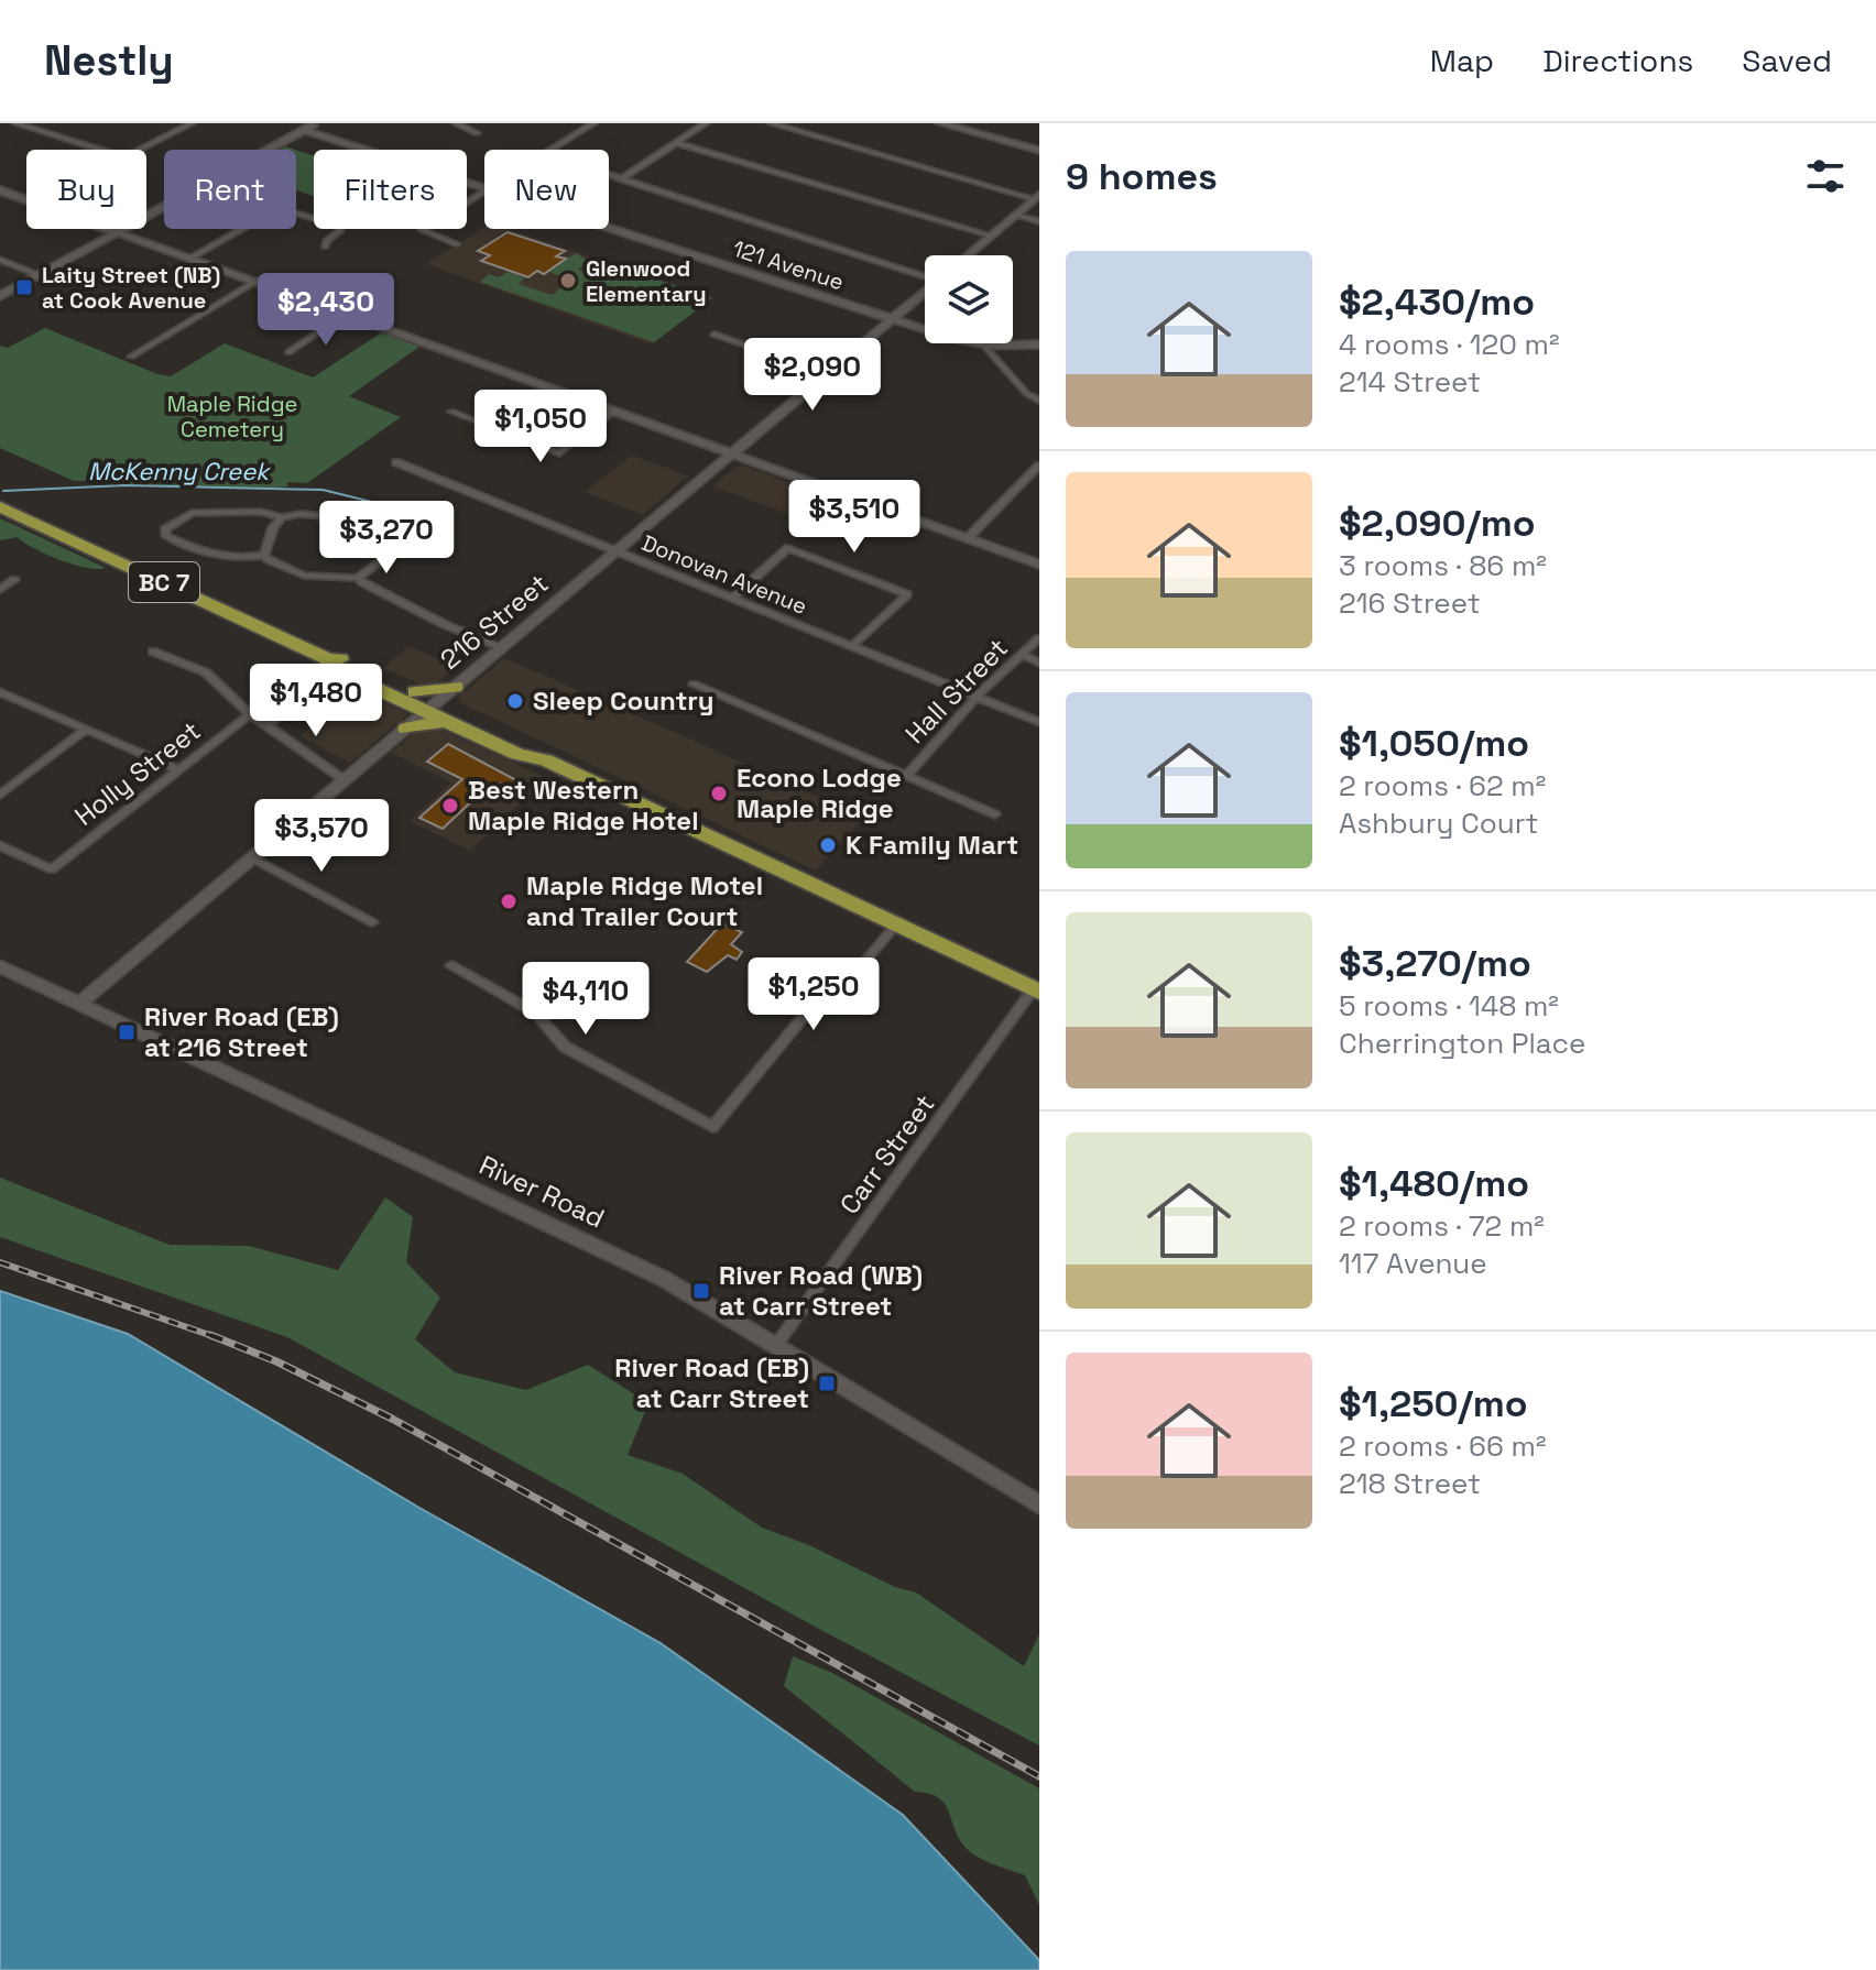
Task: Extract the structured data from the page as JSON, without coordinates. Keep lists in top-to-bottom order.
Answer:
{
  "streets": {
    "highway": ["BC 7"],
    "street": [
      "121 Avenue",
      "Donovan Avenue",
      "216 Street",
      "Hall Street",
      "Holly Street",
      "Carr Street",
      "River Road"
    ]
  },
  "crossings": [
    ["121 Avenue", "216 Street"],
    ["Donovan Avenue", "216 Street"],
    ["Donovan Avenue", "Hall Street"],
    ["BC 7", "216 Street"],
    ["BC 7", "Carr Street"],
    ["216 Street", "River Road"],
    ["Carr Street", "River Road"]
  ],
  "water": ["McKenny Creek"],
  "parks": ["Maple Ridge Cemetery"],
  "places": {
    "other": [
      "Glenwood Elementary",
      "Sleep Country",
      "Econo Lodge Maple Ridge",
      "Best Western Maple Ridge Hotel",
      "K Family Mart",
      "Maple Ridge Motel and Trailer Court"
    ],
    "transit": [
      "Laity Street (NB) at Cook Avenue",
      "River Road (EB) at 216 Street",
      "River Road (WB) at Carr Street",
      "River Road (EB) at Carr Street"
    ]
  },
  "page": {
    "header": "Nestly",
    "nav": ["Map", "Directions", "Saved"],
    "heading": "9 homes",
    "chip": [
      "Buy",
      "Rent",
      "Filters",
      "New"
    ],
    "list": [
      {
        "name": "$2,430/mo",
        "note": "4 rooms · 120 m² · 214 Street"
      },
      {
        "name": "$2,090/mo",
        "note": "3 rooms · 86 m² · 216 Street"
      },
      {
        "name": "$1,050/mo",
        "note": "2 rooms · 62 m² · Ashbury Court"
      },
      {
        "name": "$3,270/mo",
        "note": "5 rooms · 148 m² · Cherrington Place"
      },
      {
        "name": "$1,480/mo",
        "note": "2 rooms · 72 m² · 117 Avenue"
      },
      {
        "name": "$1,250/mo",
        "note": "2 rooms · 66 m² · 218 Street"
      }
    ],
    "price": [
      "$2,430",
      "$2,090",
      "$1,050",
      "$3,510",
      "$3,270",
      "$1,480",
      "$3,570",
      "$1,250",
      "$4,110"
    ]
  }
}
